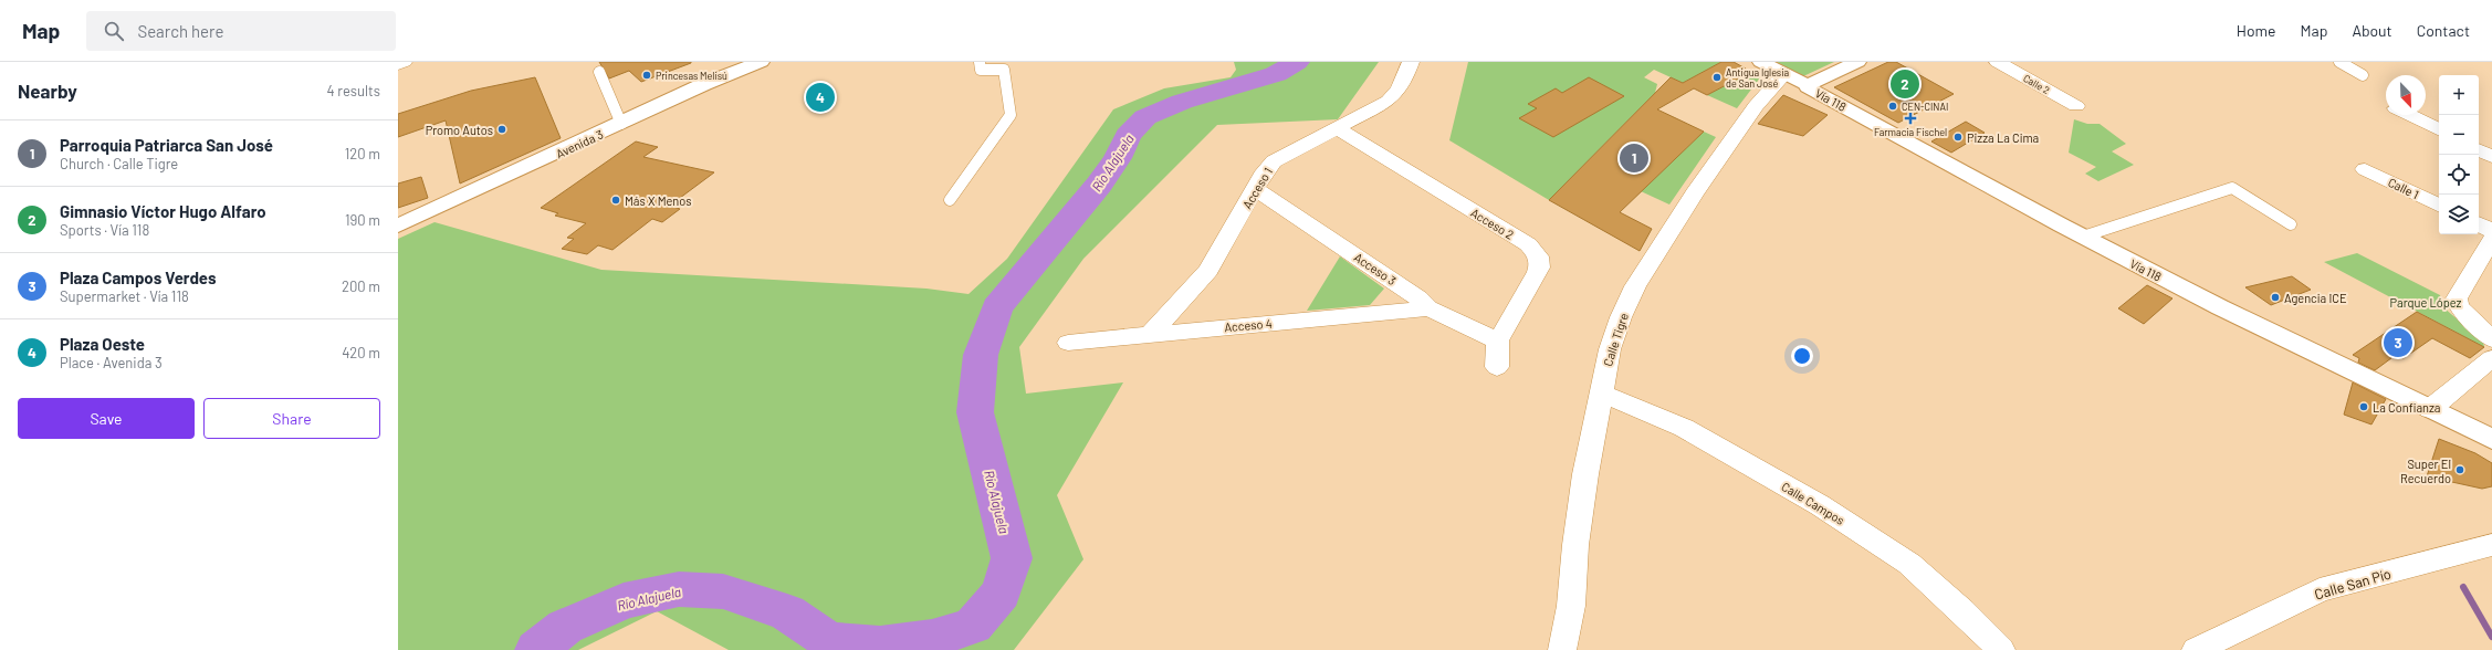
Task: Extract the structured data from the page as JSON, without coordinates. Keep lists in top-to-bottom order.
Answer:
{
  "streets": {
    "main road": ["Vía 118", "Avenida 3"],
    "street": [
      "Calle 2",
      "Acceso 1",
      "Calle 1",
      "Acceso 2",
      "Acceso 3",
      "Acceso 4",
      "Calle Tigre",
      "Calle Campos",
      "Calle San Pío"
    ]
  },
  "crossings": [
    ["Acceso 1", "Acceso 2"],
    ["Acceso 1", "Acceso 3"],
    ["Acceso 1", "Acceso 4"],
    ["Acceso 2", "Acceso 3"],
    ["Acceso 3", "Acceso 4"],
    ["Calle Tigre", "Calle Campos"]
  ],
  "water": ["Río Alajuela"],
  "parks": ["Parque López"],
  "places": {
    "other": [
      "Princesas Melisú",
      "Antigua Iglesia de San José",
      "CEN-CINAI",
      "Promo Autos",
      "Pizza La Cima",
      "Más X Menos",
      "Agencia ICE",
      "La Confianza",
      "Super El Recuerdo"
    ],
    "health": ["Farmacia Fischel"]
  },
  "north": "bottom right",
  "page": {
    "header": "Map",
    "search": "Search here",
    "nav": [
      "Home",
      "Map",
      "About",
      "Contact"
    ],
    "heading": ["Nearby", "4 results"],
    "pins": [
      "2",
      "4",
      "1",
      "3"
    ],
    "map_buttons": ["+", "−"],
    "list": [
      {
        "mark": "1",
        "name": "Parroquia Patriarca San José",
        "note": "Church · Calle Tigre",
        "value": "120 m"
      },
      {
        "mark": "2",
        "name": "Gimnasio Víctor Hugo Alfaro",
        "note": "Sports · Vía 118",
        "value": "190 m"
      },
      {
        "mark": "3",
        "name": "Plaza Campos Verdes",
        "note": "Supermarket · Vía 118",
        "value": "200 m"
      },
      {
        "mark": "4",
        "name": "Plaza Oeste",
        "note": "Place · Avenida 3",
        "value": "420 m"
      }
    ],
    "buttons": ["Save", "Share"]
  }
}
